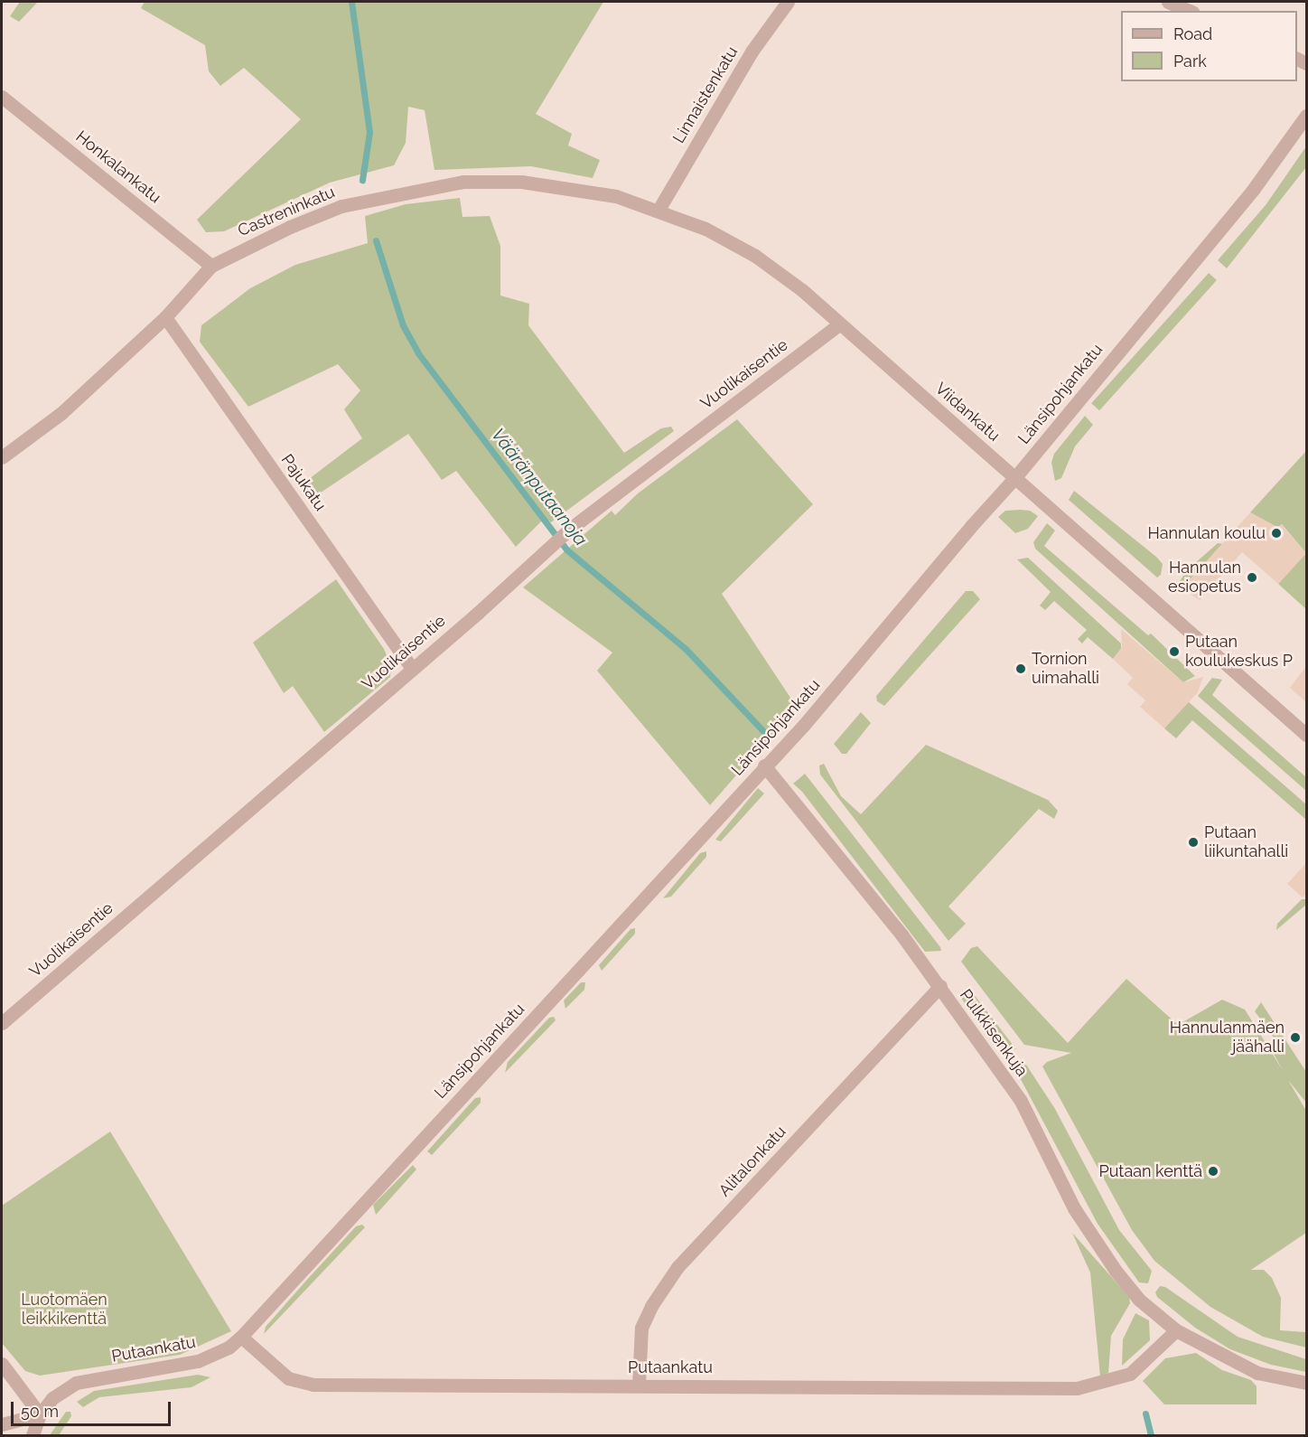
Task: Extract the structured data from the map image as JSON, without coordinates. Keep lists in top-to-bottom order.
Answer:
{
  "streets": {
    "street": [
      "Linnaistenkatu",
      "Honkalankatu",
      "Castreninkatu",
      "Vuolikaisentie",
      "Länsipohjankatu",
      "Viidankatu",
      "Pajukatu",
      "Pulkkisenkuja",
      "Alitalonkatu",
      "Putaankatu"
    ]
  },
  "crossings": [
    ["Linnaistenkatu", "Castreninkatu"],
    ["Linnaistenkatu", "Viidankatu"],
    ["Honkalankatu", "Castreninkatu"],
    ["Castreninkatu", "Viidankatu"],
    ["Castreninkatu", "Pajukatu"],
    ["Vuolikaisentie", "Viidankatu"],
    ["Vuolikaisentie", "Pajukatu"],
    ["Länsipohjankatu", "Viidankatu"],
    ["Länsipohjankatu", "Pulkkisenkuja"],
    ["Länsipohjankatu", "Putaankatu"],
    ["Pulkkisenkuja", "Alitalonkatu"],
    ["Pulkkisenkuja", "Putaankatu"],
    ["Alitalonkatu", "Putaankatu"]
  ],
  "water": ["Vääränputaanoja"],
  "parks": ["Luotomäen leikkikenttä"],
  "places": [
    "Hannulan koulu",
    "Hannulan esiopetus",
    "Putaan koulukeskus P",
    "Tornion uimahalli",
    "Putaan liikuntahalli",
    "Hannulanmäen jäähalli",
    "Putaan kenttä"
  ],
  "legend": ["Road", "Park"],
  "scale_bar": "50 m"
}
